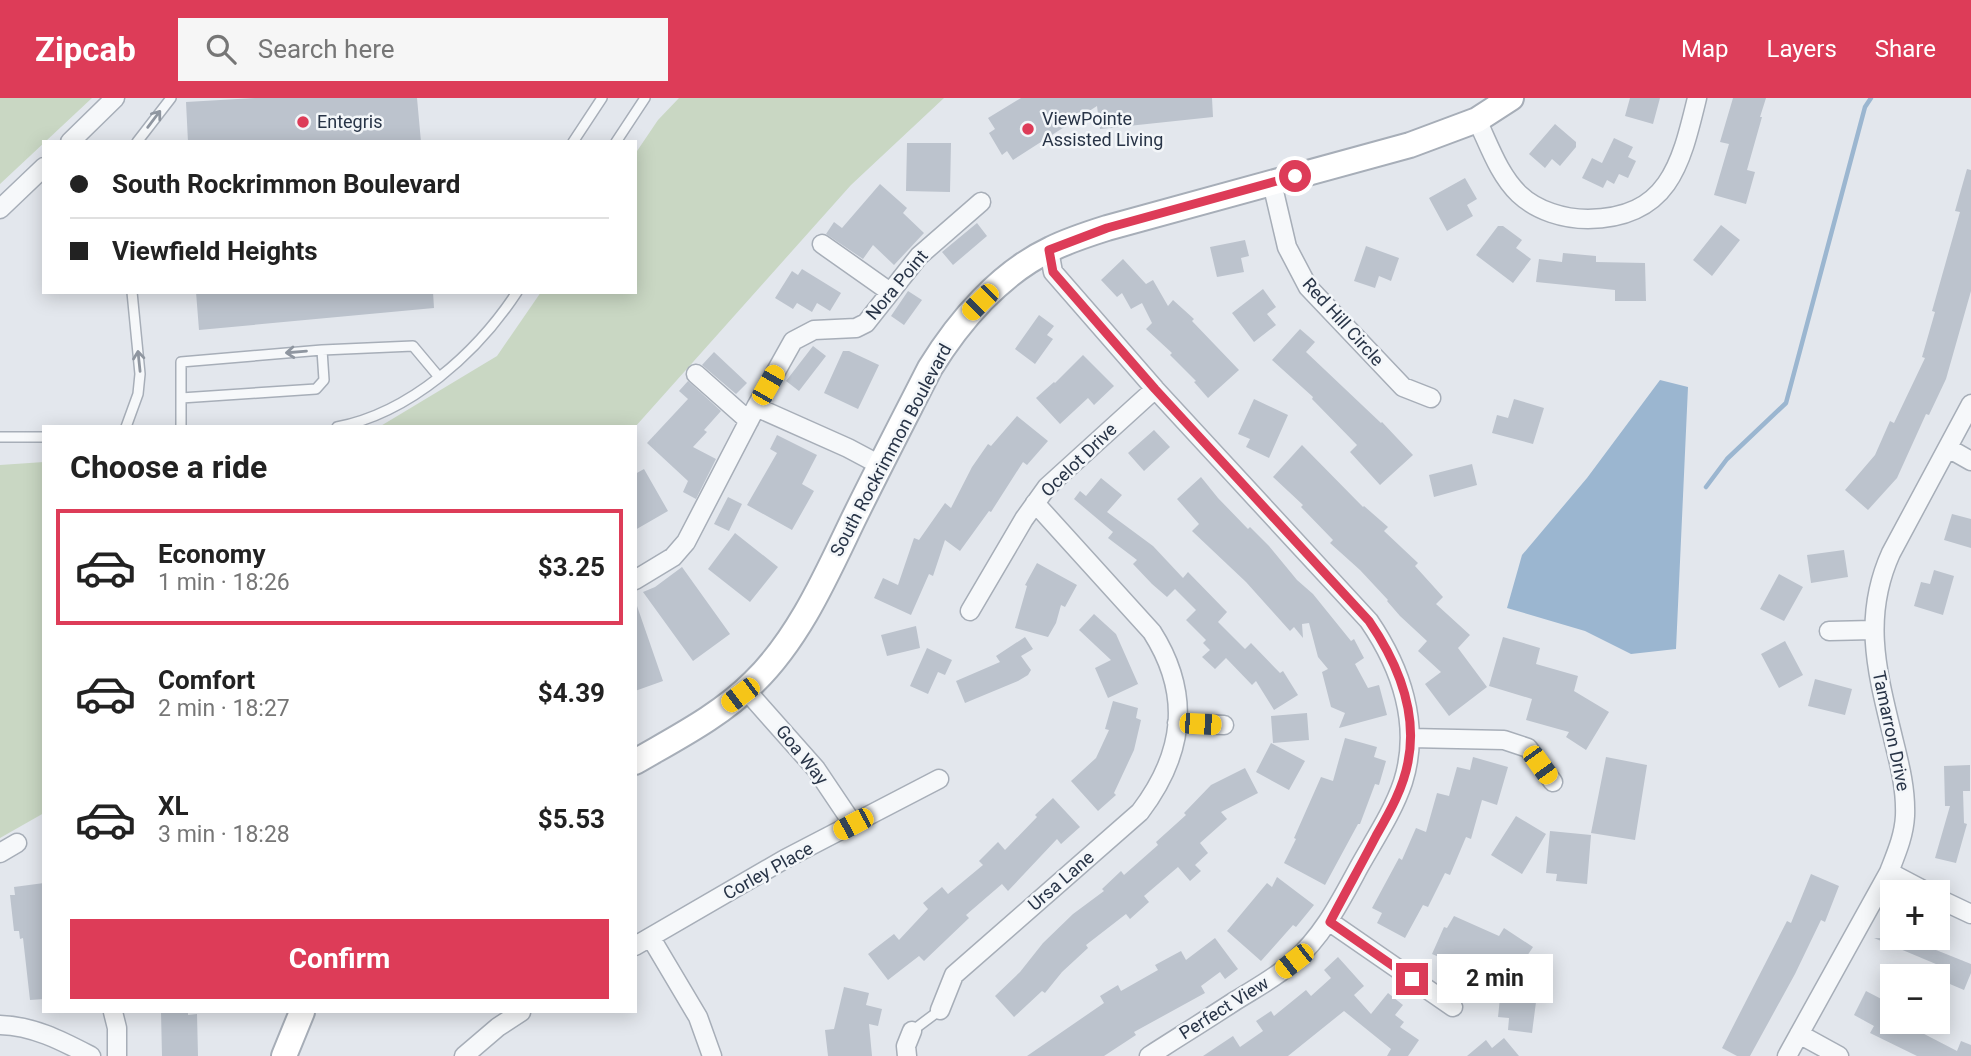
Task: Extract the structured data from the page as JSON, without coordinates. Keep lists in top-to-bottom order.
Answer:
{
  "streets": {
    "main road": ["South Rockrimmon Boulevard"],
    "street": [
      "Nora Point",
      "Red Hill Circle",
      "Ocelot Drive",
      "Tamarron Drive",
      "Goa Way",
      "Corley Place",
      "Ursa Lane",
      "Perfect View"
    ]
  },
  "crossings": [
    ["Red Hill Circle", "South Rockrimmon Boulevard"],
    ["South Rockrimmon Boulevard", "Goa Way"],
    ["South Rockrimmon Boulevard", "Perfect View"],
    ["Ocelot Drive", "Ursa Lane"],
    ["Ocelot Drive", "Perfect View"],
    ["Goa Way", "Corley Place"]
  ],
  "places": ["Entegris", "ViewPointe Assisted Living"],
  "page": {
    "header": "Zipcab",
    "search": "Search here",
    "nav": ["Map", "Layers", "Share"],
    "banner": ["South Rockrimmon Boulevard", "Viewfield Heights"],
    "heading": "Choose a ride",
    "list": [
      {
        "name": "Economy",
        "note": "1 min · 18:26",
        "value": "$3.25"
      },
      {
        "name": "Comfort",
        "note": "2 min · 18:27",
        "value": "$4.39"
      },
      {
        "name": "XL",
        "note": "3 min · 18:28",
        "value": "$5.53"
      }
    ],
    "map_buttons": ["+", "−"],
    "buttons": "Confirm",
    "bubble": "2 min"
  }
}
